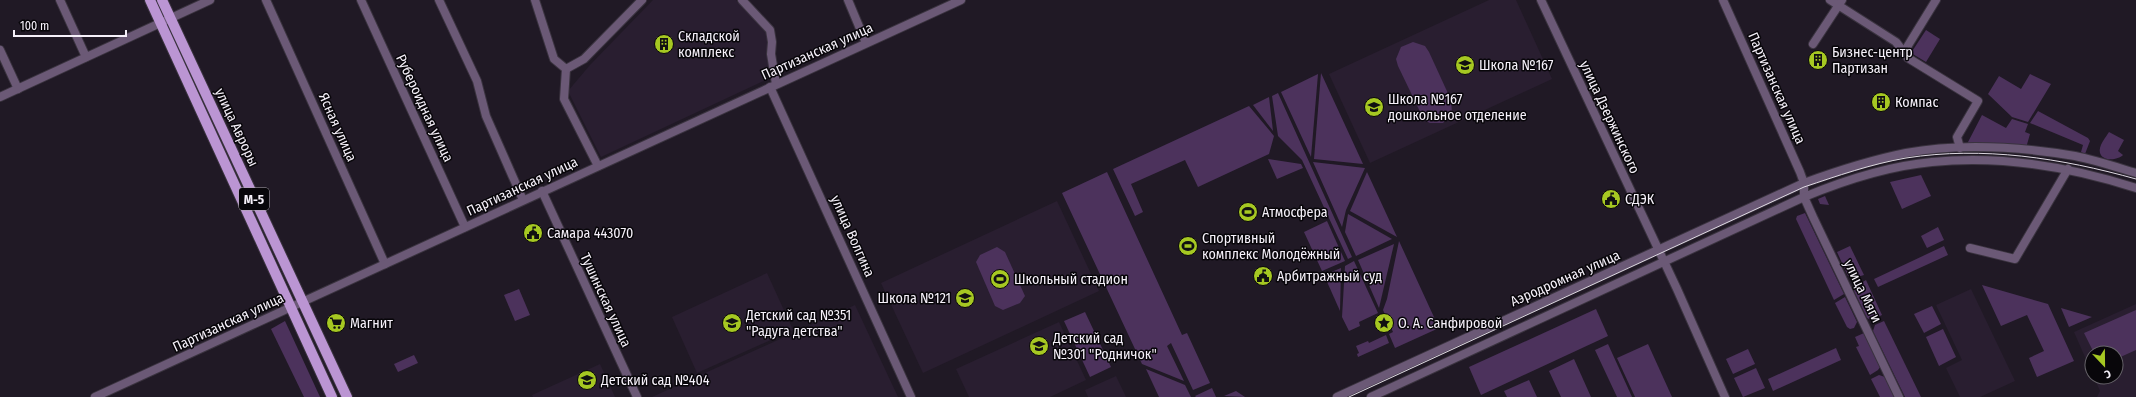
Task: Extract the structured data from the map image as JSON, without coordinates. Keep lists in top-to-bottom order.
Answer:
{
  "streets": {
    "main road": ["улица Авроры", "М-5"],
    "street": [
      "Партизанская улица",
      "Рубероидная улица",
      "улица Дзержинского",
      "Ясная улица",
      "улица Волгина",
      "Аэродромная улица",
      "улица Мяги",
      "Тушинская улица"
    ]
  },
  "crossings": [
    ["Партизанская улица", "Рубероидная улица"],
    ["Партизанская улица", "улица Авроры"],
    ["Партизанская улица", "Ясная улица"],
    ["Партизанская улица", "улица Волгина"],
    ["Партизанская улица", "Аэродромная улица"],
    ["Партизанская улица", "улица Мяги"],
    ["Партизанская улица", "Тушинская улица"],
    ["улица Дзержинского", "Аэродромная улица"],
    ["Аэродромная улица", "улица Мяги"]
  ],
  "places": {
    "building": ["Складской комплекс", "Бизнес-центр Партизан", "Компас"],
    "school or university": [
      "Школа №167",
      "Школа №167 дошкольное отделение",
      "Школа №121",
      "Детский сад №351 \"Радуга детства\"",
      "Детский сад №301 \"Родничок\"",
      "Детский сад №404"
    ],
    "public building": ["СДЭК", "Самара 443070", "Арбитражный суд"],
    "sports": ["Атмосфера", "Спортивный комплекс Молодёжный", "Школьный стадион"],
    "supermarket": ["Магнит"],
    "place": ["О. А. Санфировой"]
  },
  "scale_bar": "100 m",
  "north": "bottom"
}
